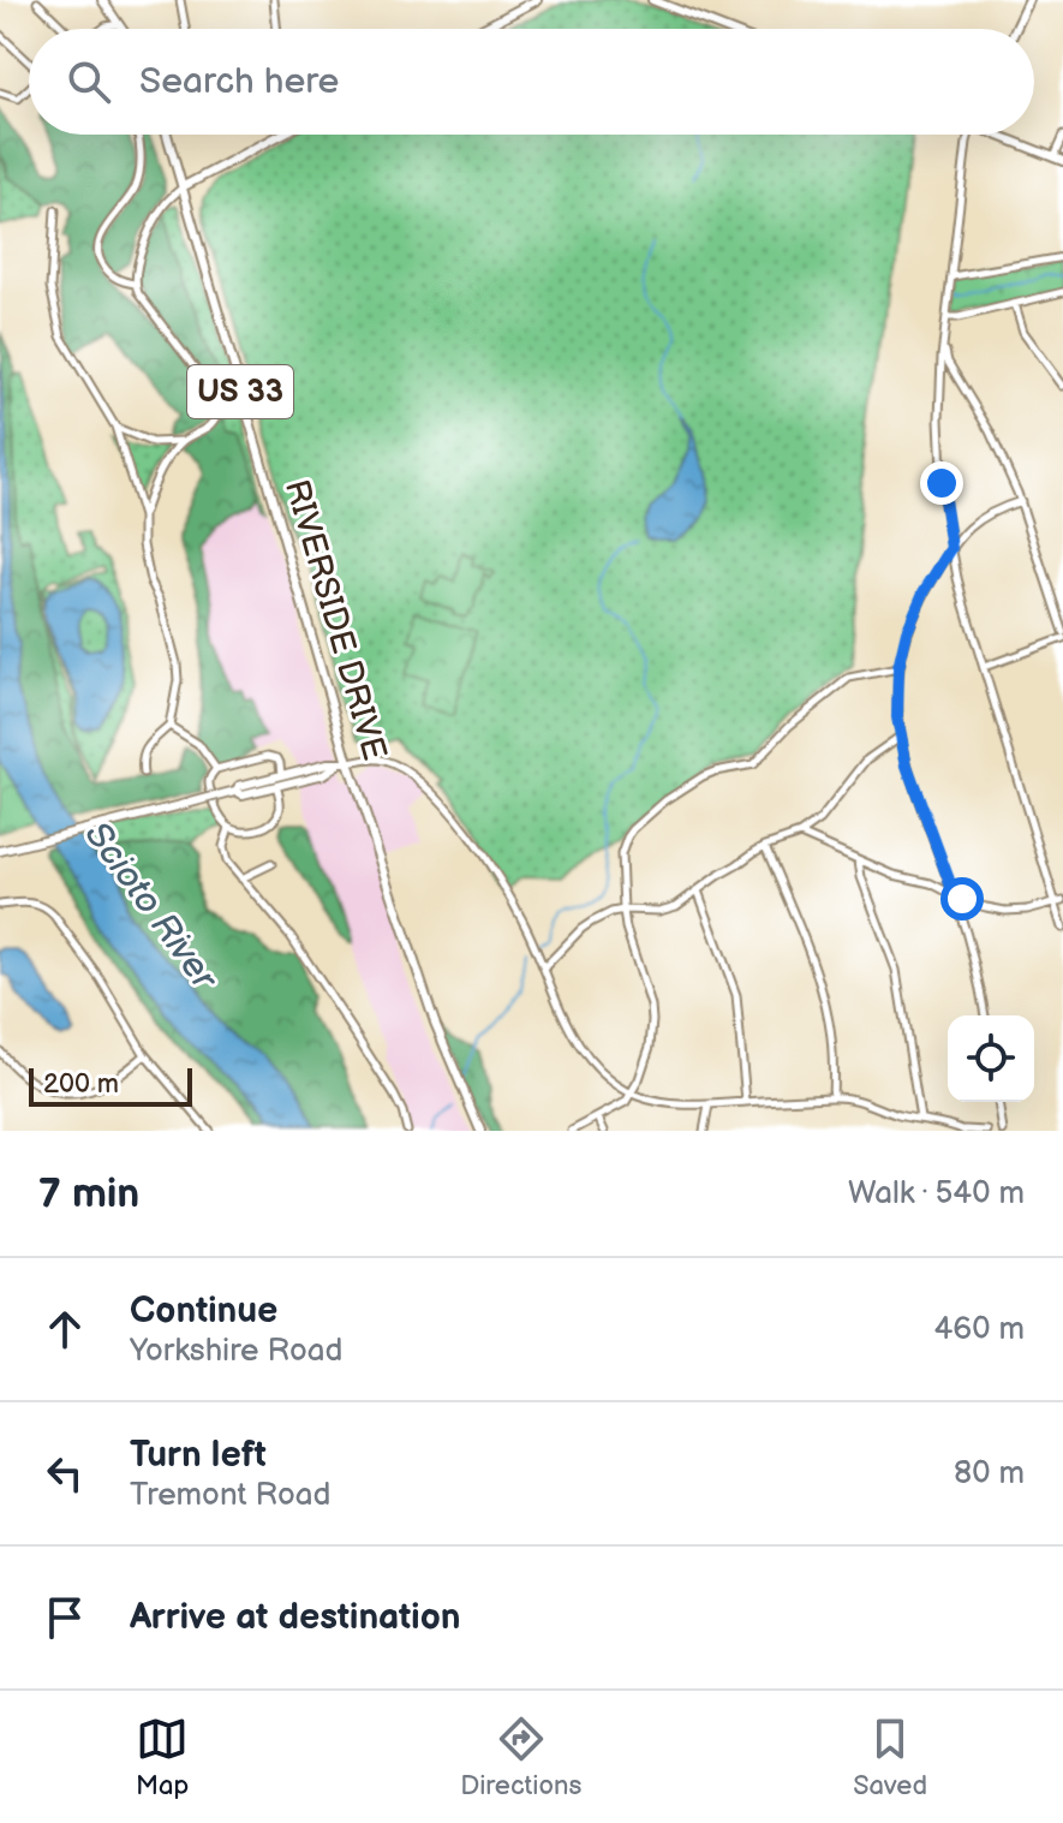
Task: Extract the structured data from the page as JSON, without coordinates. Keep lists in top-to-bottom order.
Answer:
{
  "streets": {
    "main road": ["US 33", "RIVERSIDE DRIVE"]
  },
  "water": ["Scioto River"],
  "scale_bar": "200 m",
  "page": {
    "search": "Search here",
    "scale": "200 m",
    "heading": ["7 min", "Walk · 540 m"],
    "list": [
      ["Continue", "Yorkshire Road", "460 m"],
      ["Turn left", "Tremont Road", "80 m"],
      "Arrive at destination"
    ],
    "nav": ["Map", "Directions", "Saved"]
  }
}
